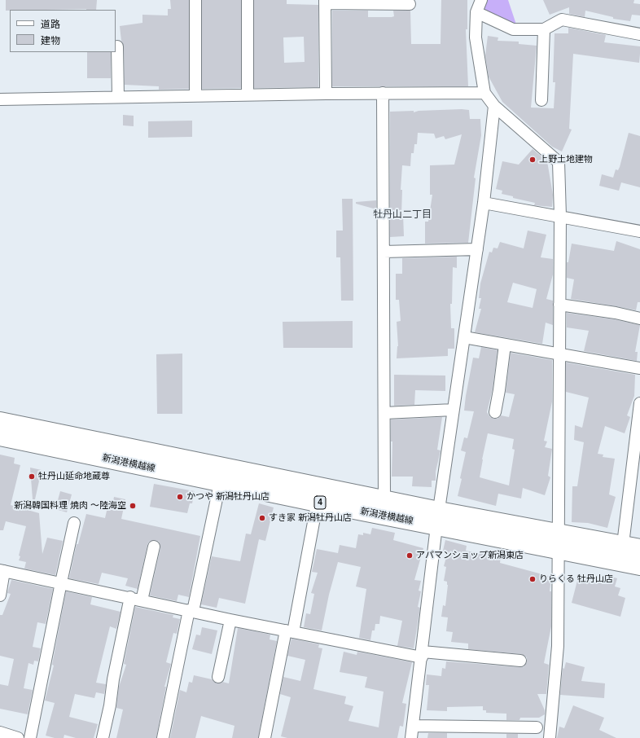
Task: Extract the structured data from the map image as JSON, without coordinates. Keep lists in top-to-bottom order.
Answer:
{
  "streets": {
    "main road": ["新潟港横越線", "4"]
  },
  "districts": ["牡丹山二丁目"],
  "places": [
    "上野土地建物",
    "牡丹山延命地蔵尊",
    "かつや 新潟牡丹山店",
    "新潟韓国料理 焼肉 ～陸海空",
    "すき家 新潟牡丹山店",
    "アパマンショップ新潟東店",
    "りらくる 牡丹山店"
  ],
  "legend": ["道路", "建物"]
}
